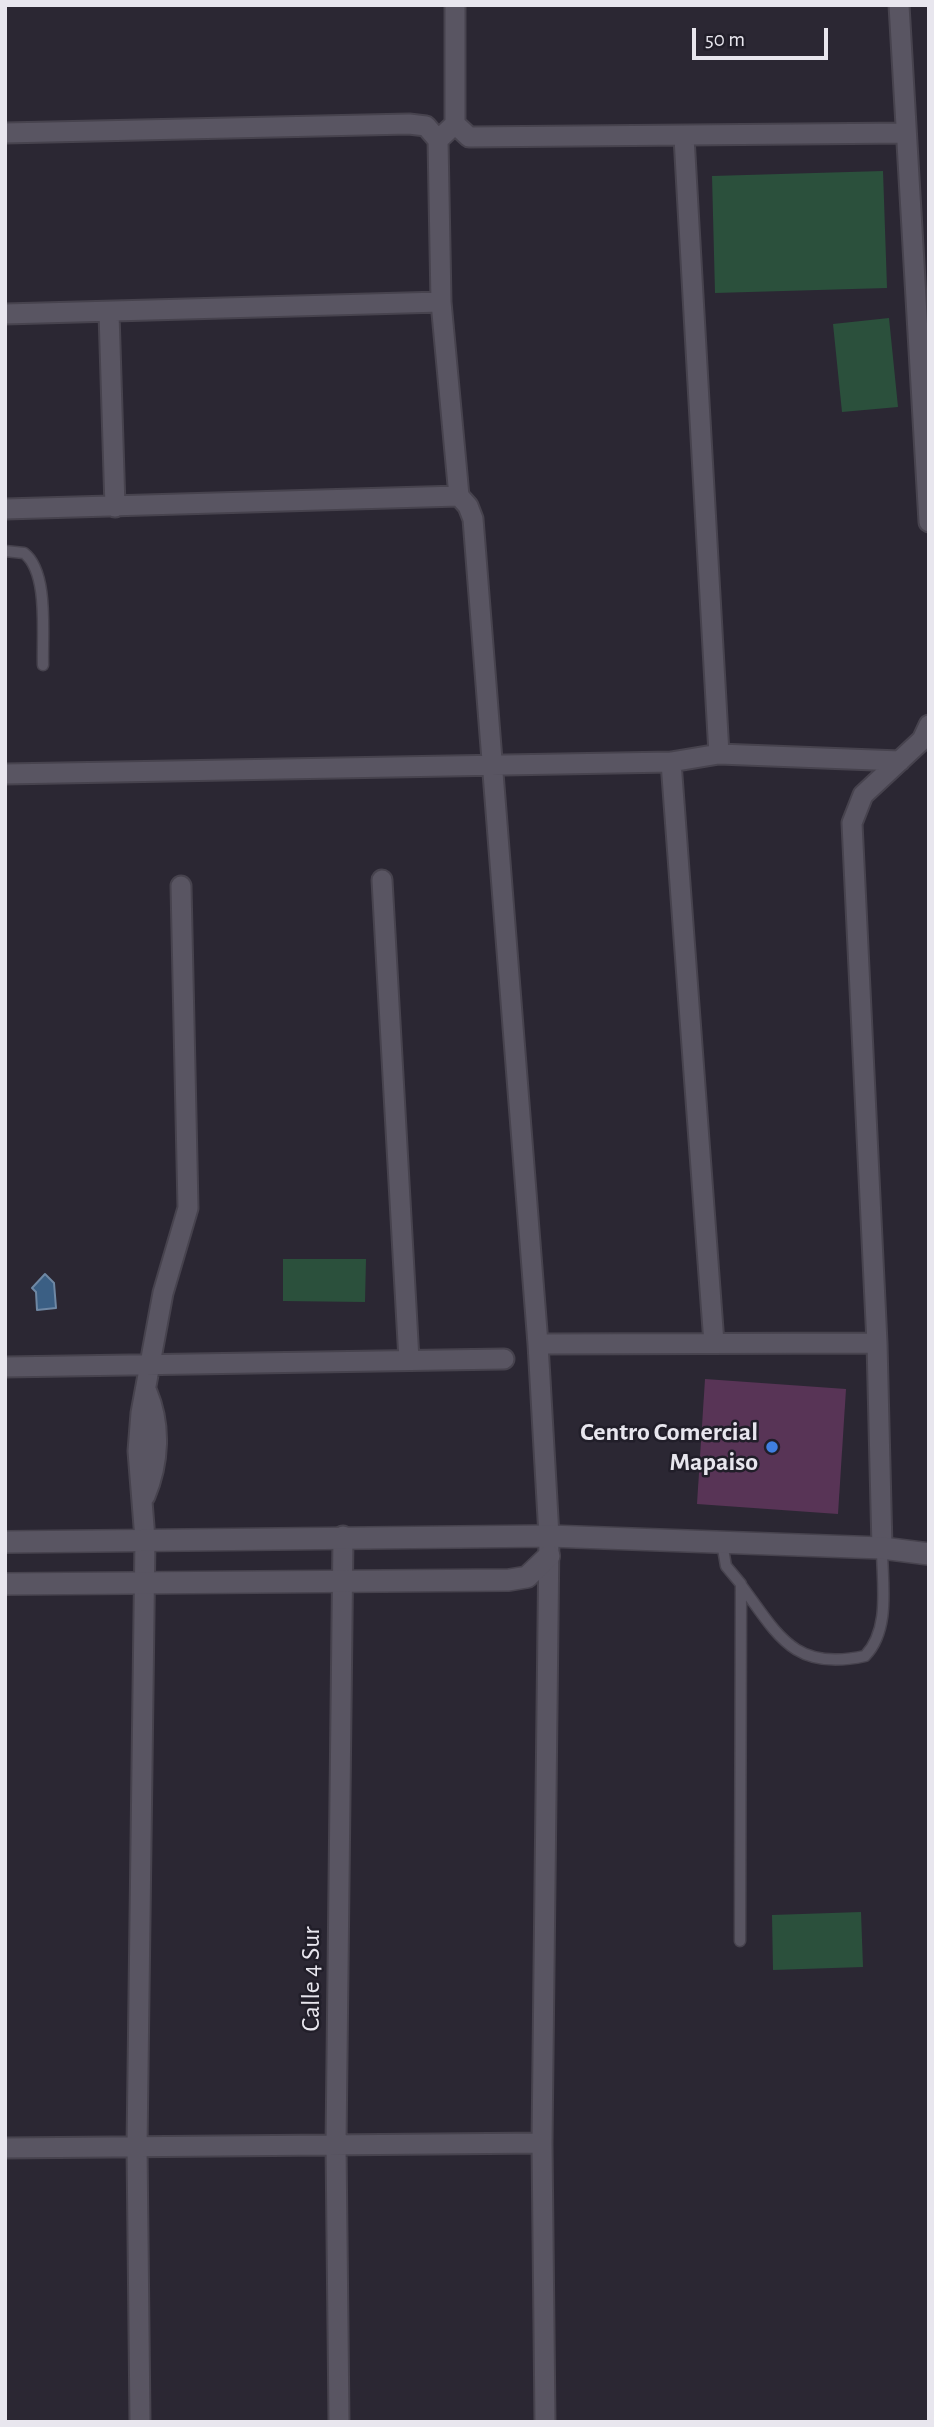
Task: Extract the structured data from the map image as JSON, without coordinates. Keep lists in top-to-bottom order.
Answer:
{
  "streets": {
    "street": ["Calle 4 Sur"]
  },
  "places": ["Centro Comercial Mapaiso"],
  "scale_bar": "50 m"
}
